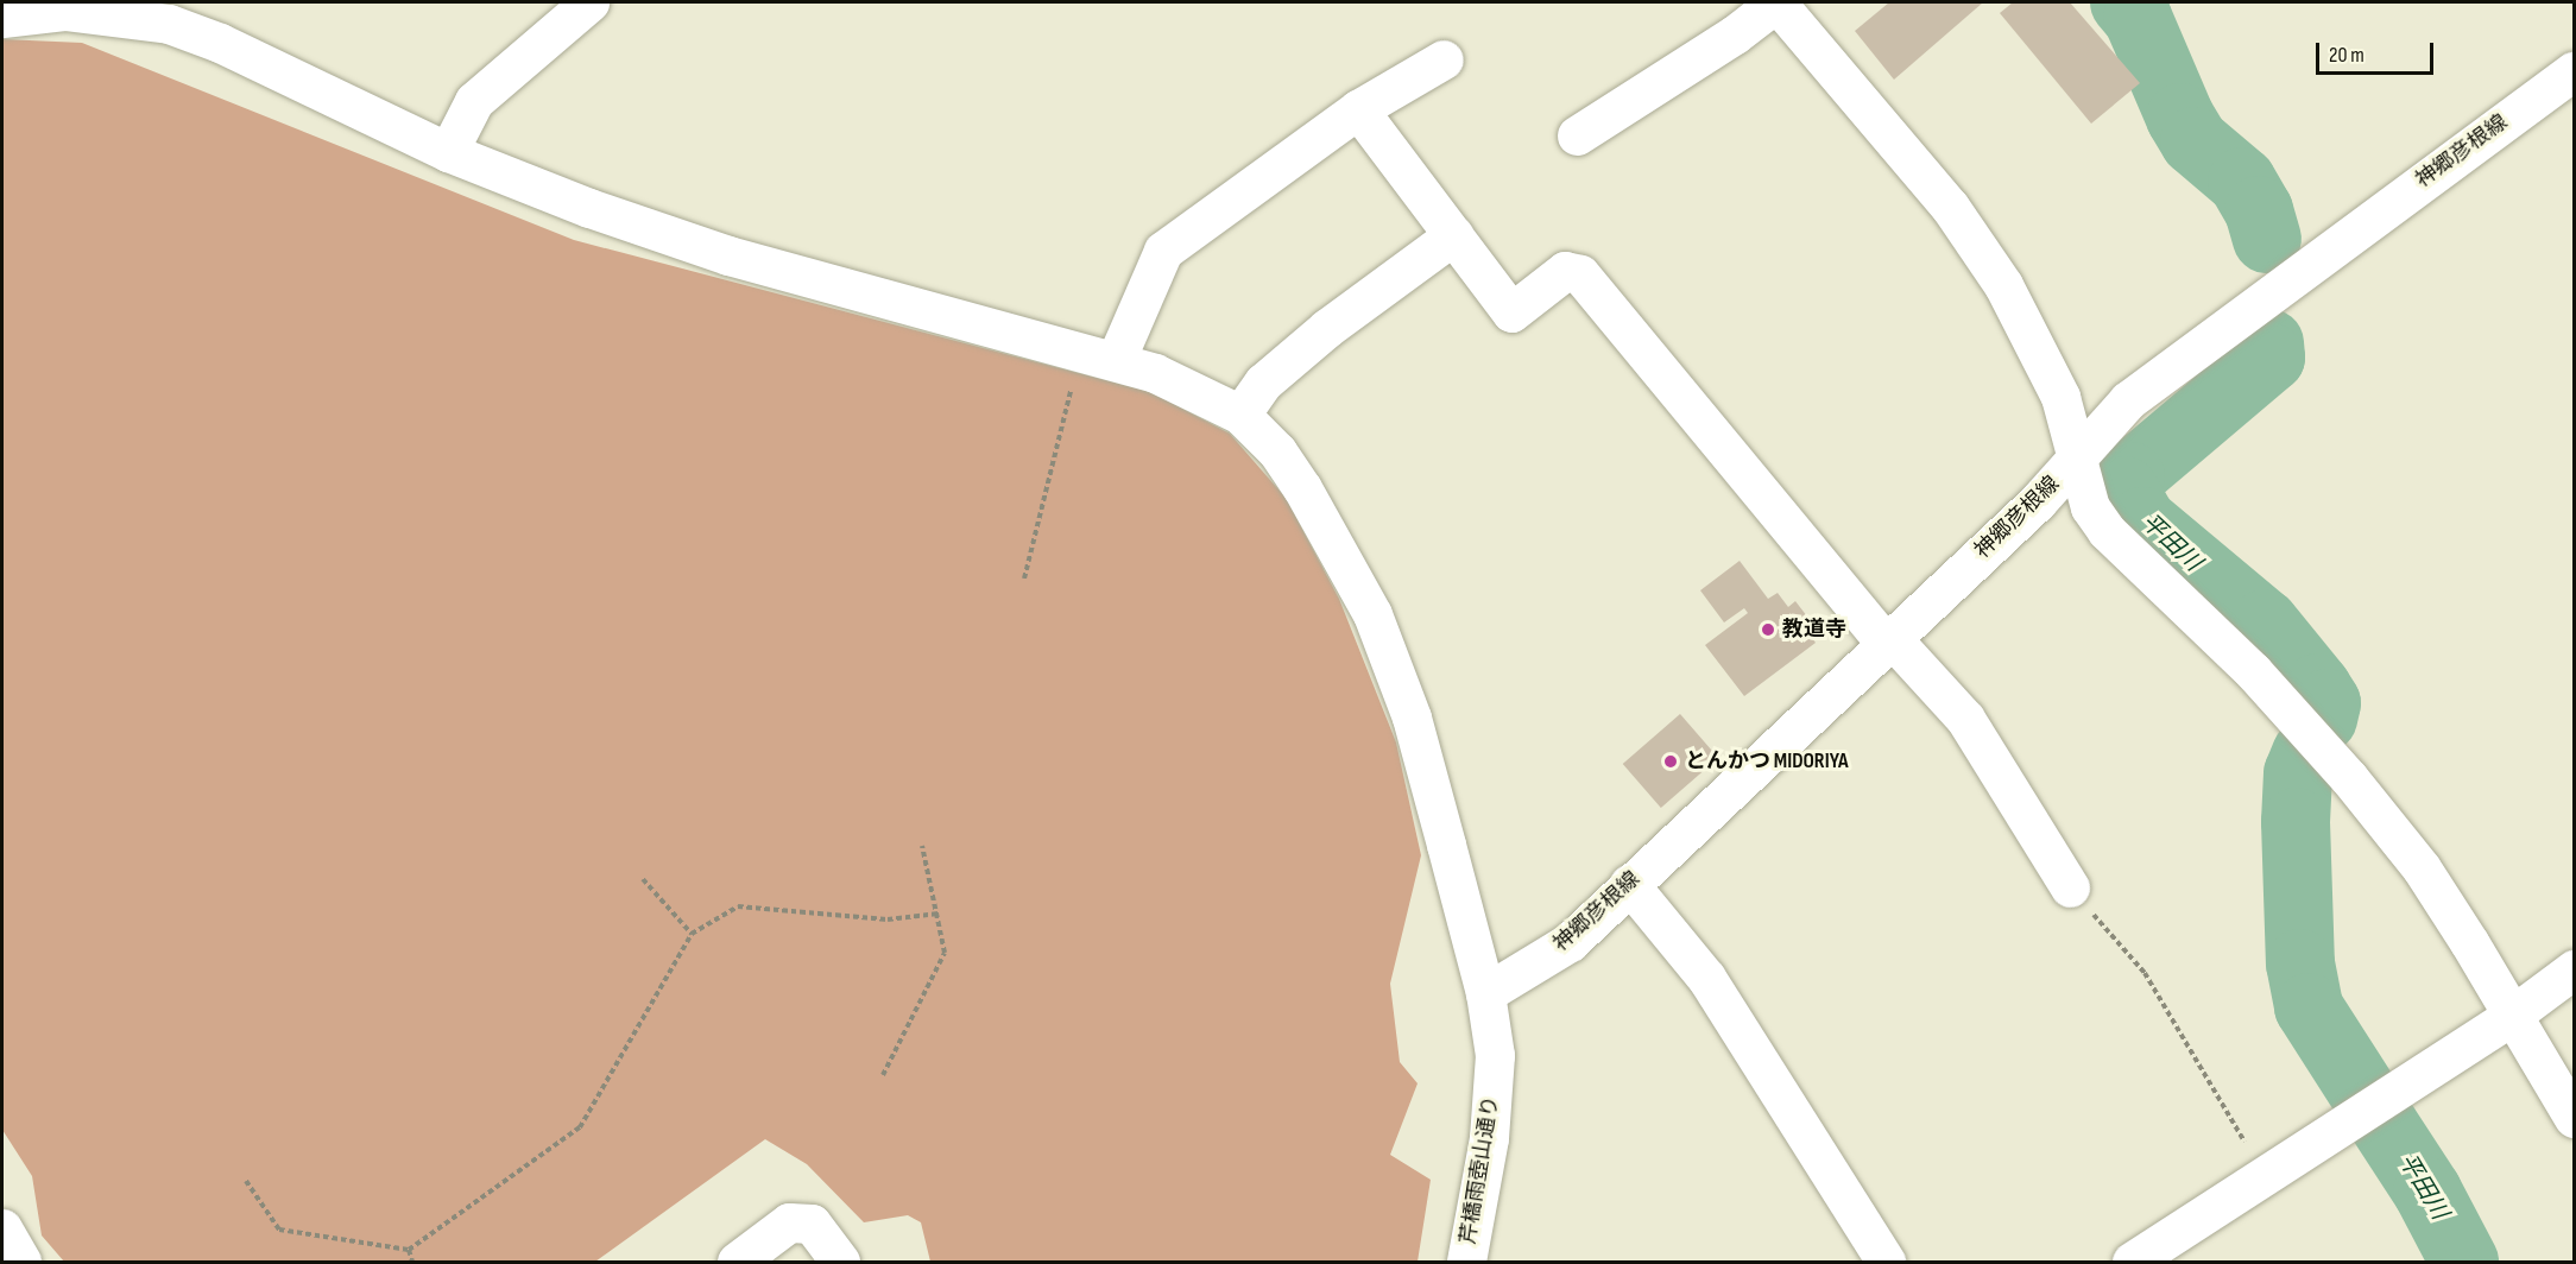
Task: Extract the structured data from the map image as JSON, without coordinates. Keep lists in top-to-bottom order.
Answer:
{
  "streets": {
    "street": ["神郷彦根線", "芹橋雨壺山通り"]
  },
  "crossings": [
    ["神郷彦根線", "芹橋雨壺山通り"]
  ],
  "water": ["平田川"],
  "places": ["教道寺", "とんかつ MIDORIYA"],
  "scale_bar": "20 m"
}
